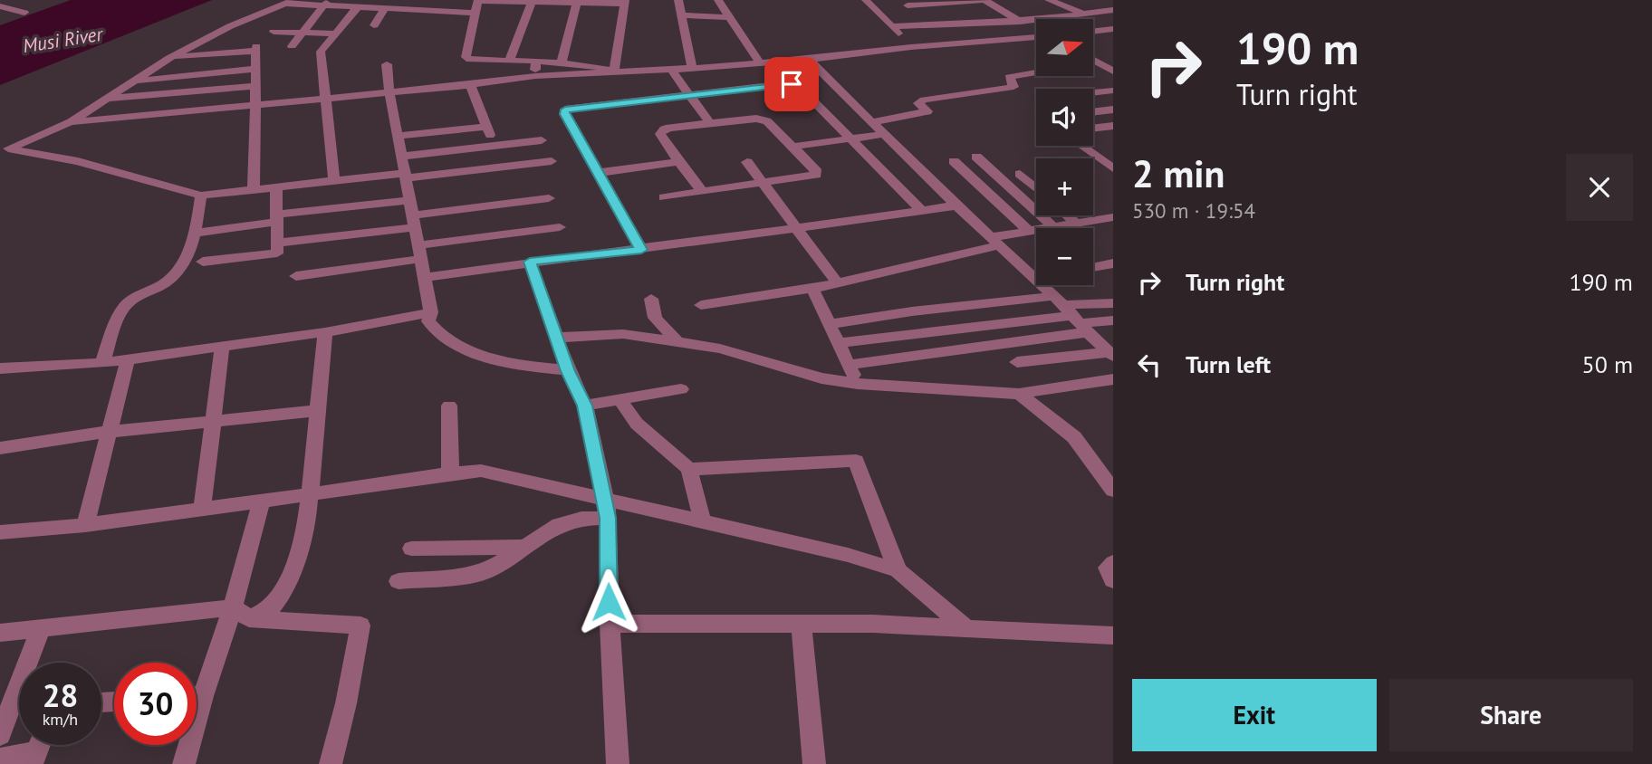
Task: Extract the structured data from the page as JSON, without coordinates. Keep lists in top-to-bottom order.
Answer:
{
  "water": ["Musi River"],
  "north": "right",
  "page": {
    "turn": ["190 m", "Turn right"],
    "map_buttons": ["+", "−"],
    "heading": ["2 min", "530 m · 19:54"],
    "list": [
      {
        "name": "Turn right",
        "value": "190 m"
      },
      {
        "name": "Turn left",
        "value": "50 m"
      }
    ],
    "speed": "28 km/h",
    "limit": "30",
    "buttons": ["Exit", "Share"]
  }
}
